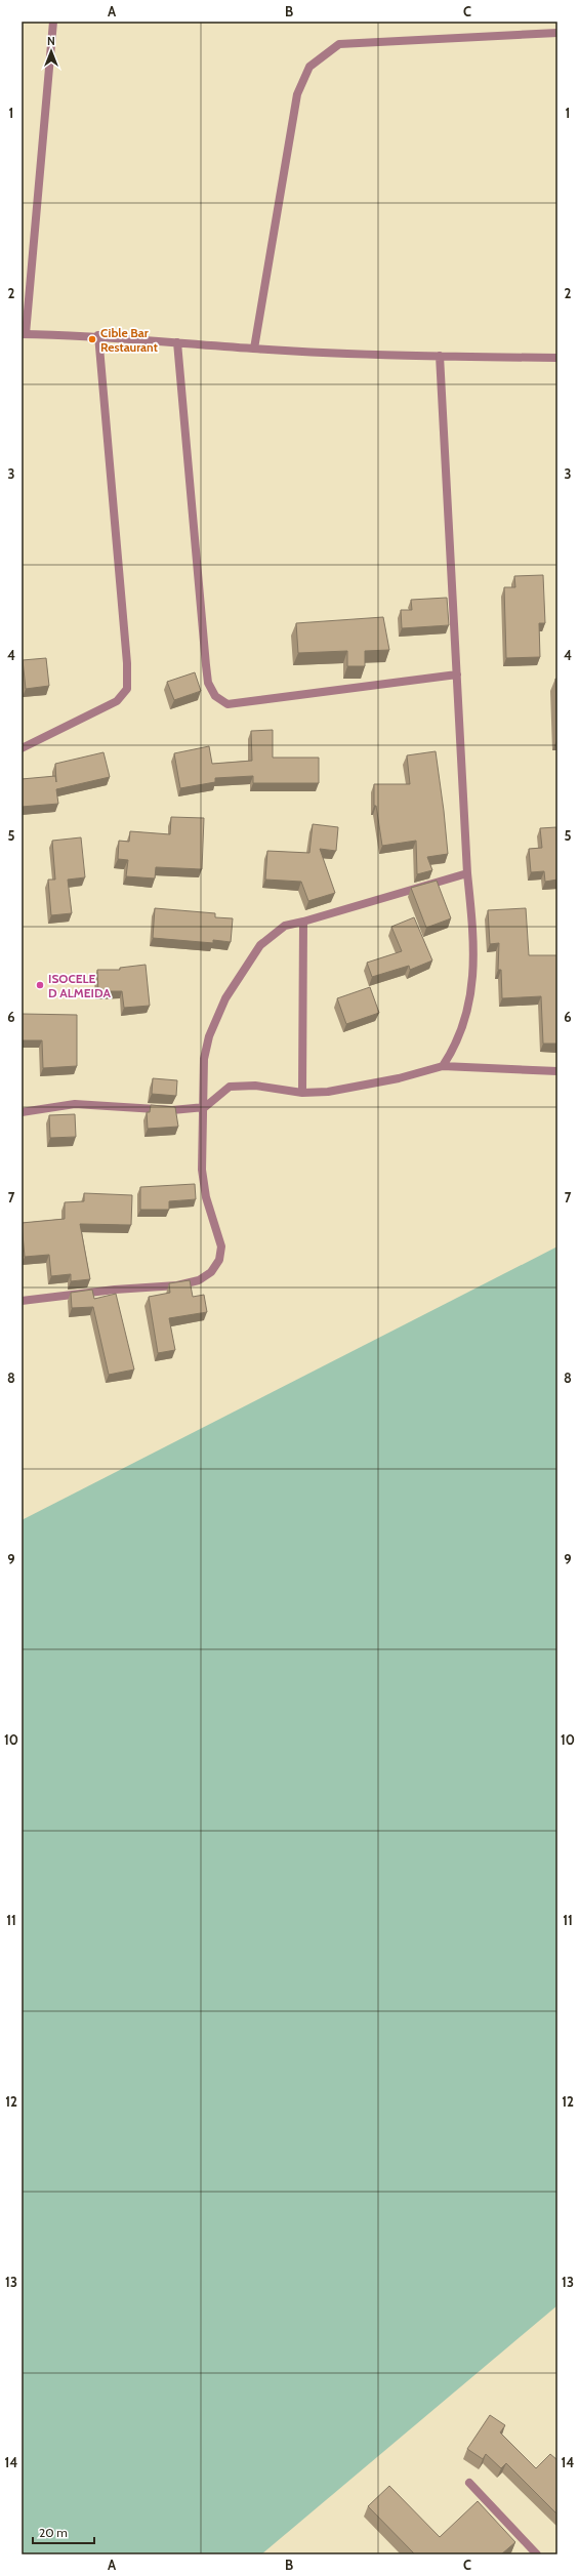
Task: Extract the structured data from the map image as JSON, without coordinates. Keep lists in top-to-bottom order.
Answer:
{
  "places": ["Cible Bar Restaurant", "ISOCELE D ALMEIDA"],
  "scale_bar": "20 m",
  "north": "top",
  "grid": {
    "columns": ["A", "B", "C"],
    "rows": [
      "1",
      "2",
      "3",
      "4",
      "5",
      "6",
      "7",
      "8",
      "9",
      "10",
      "11",
      "12",
      "13",
      "14"
    ]
  }
}
